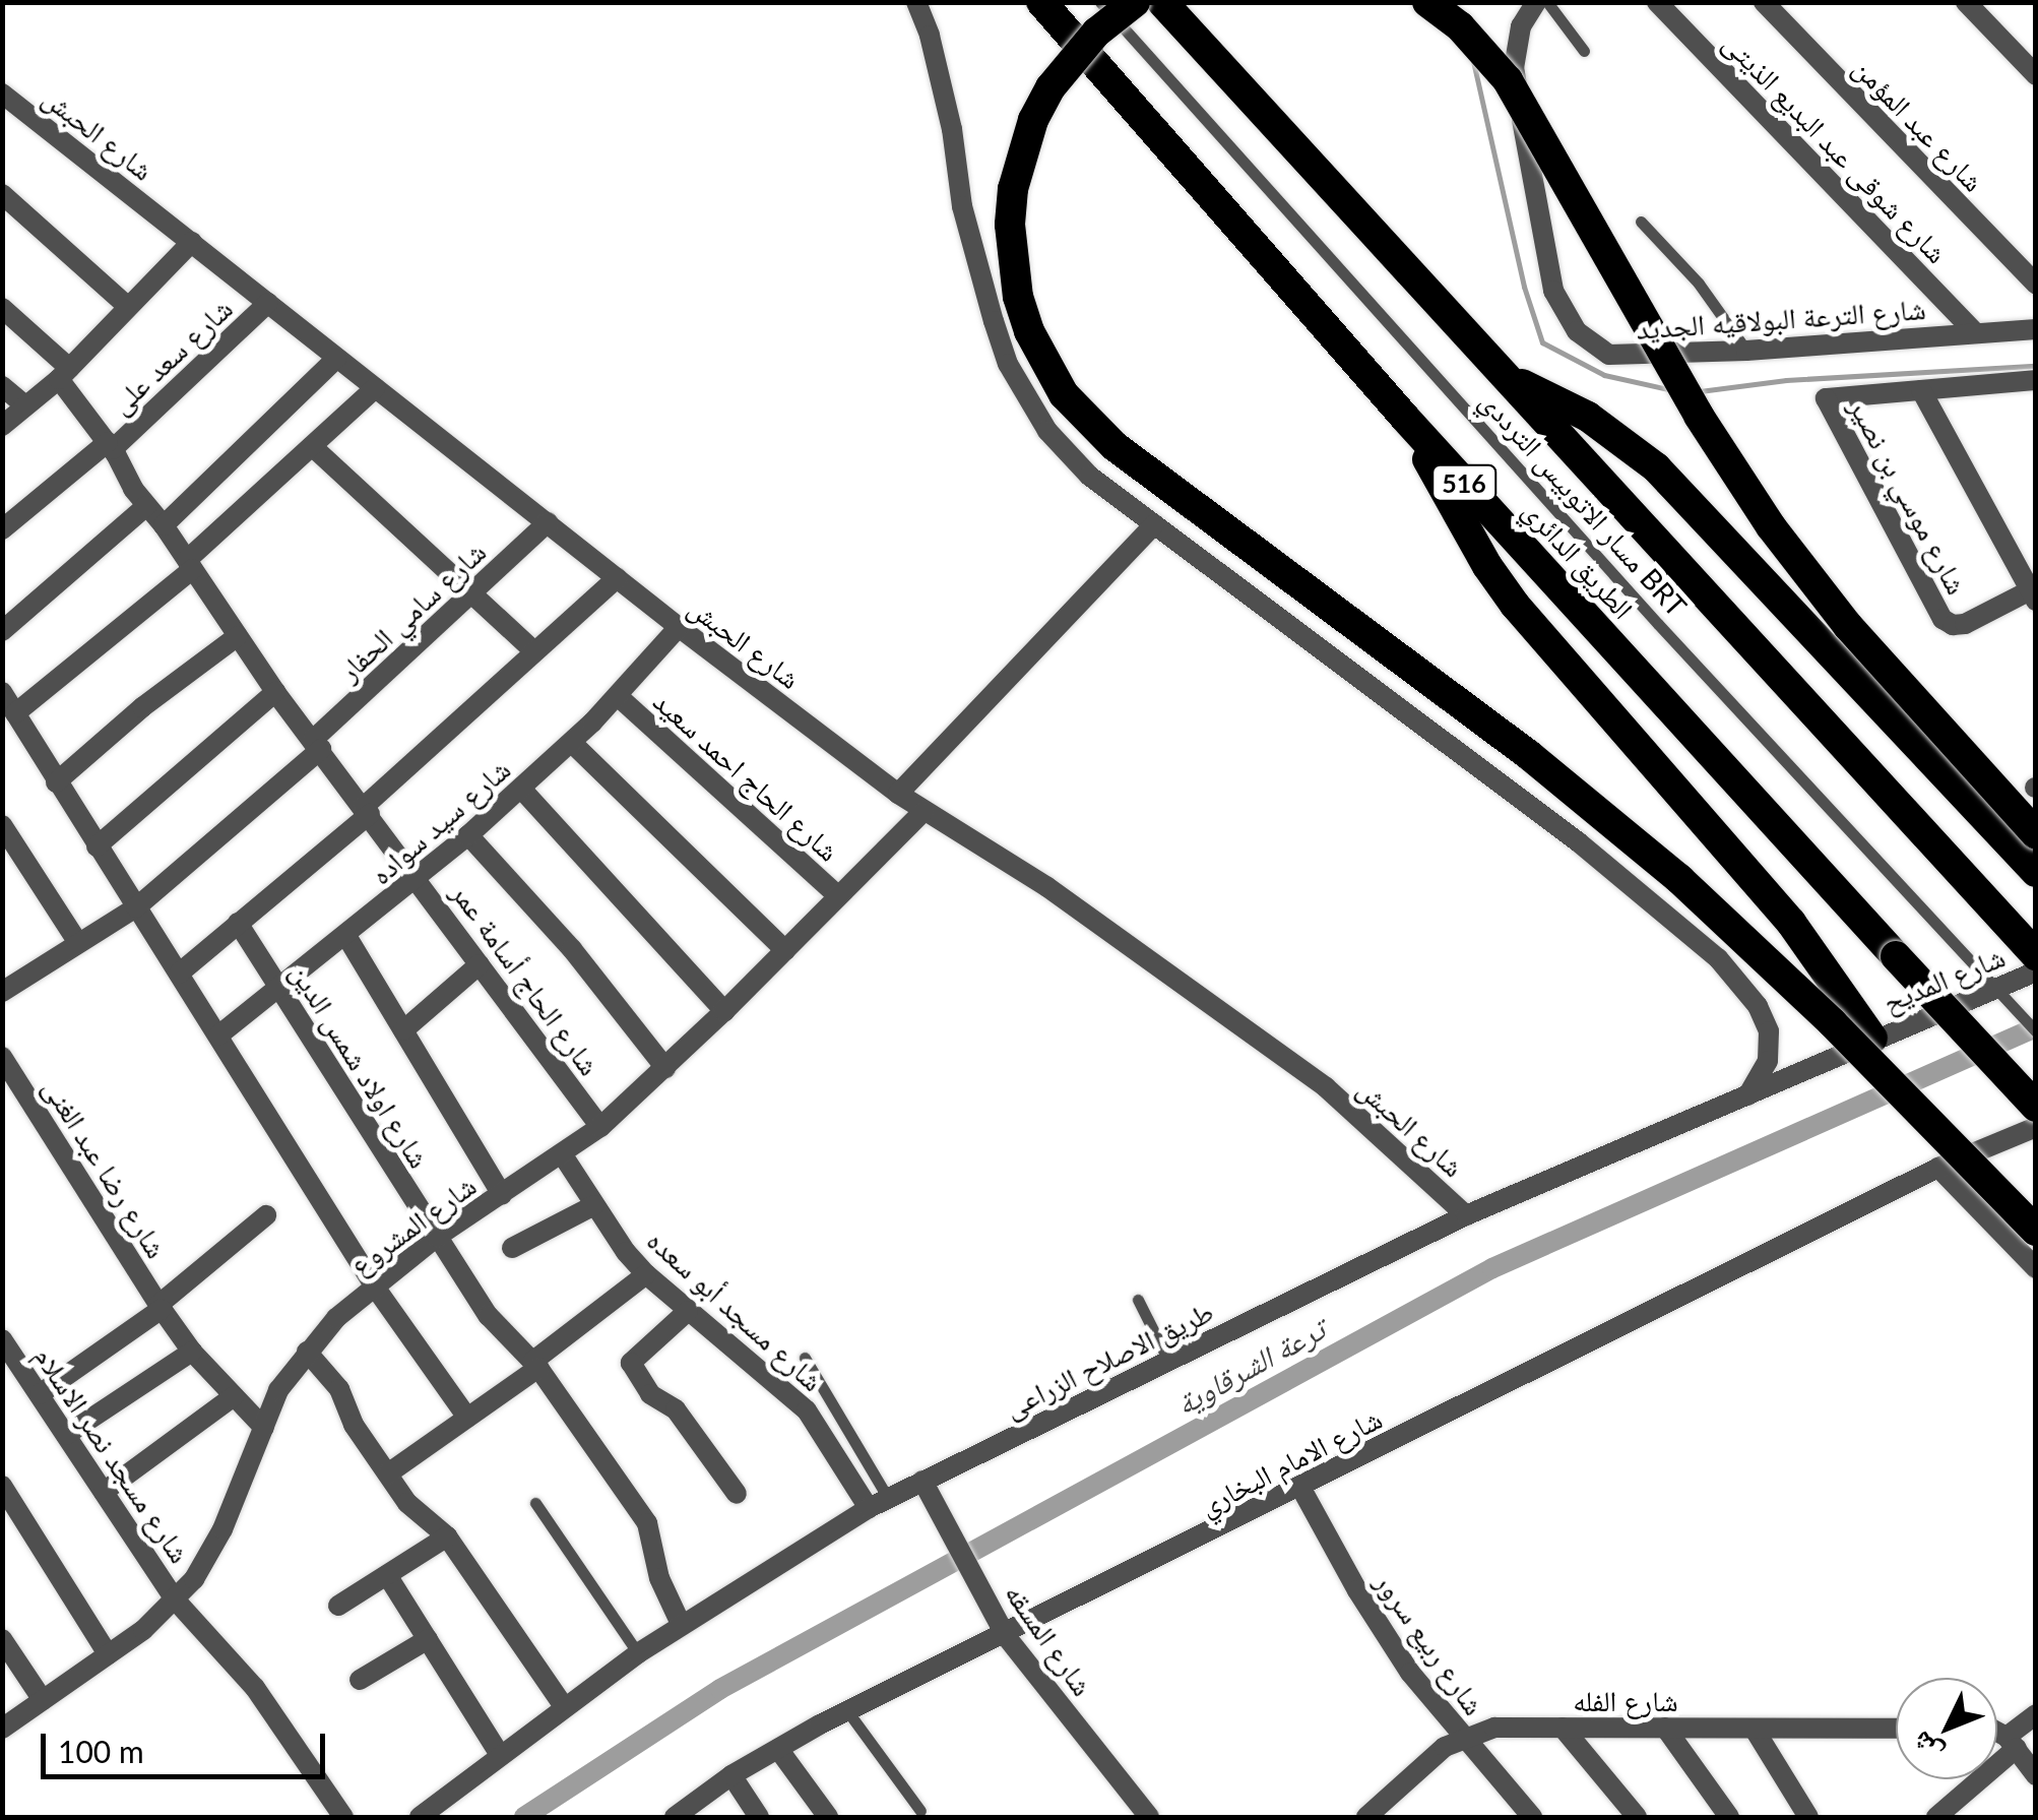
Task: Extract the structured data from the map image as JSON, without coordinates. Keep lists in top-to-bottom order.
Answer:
{
  "streets": {
    "highway": ["516", "الطريق الدائري"],
    "street": [
      "شارع عبد المؤمن",
      "شارع الحبش",
      "شارع شوقى عبد البديع الذيتى",
      "شارع الترعة البولاقيه الجديد",
      "شارع سعد على",
      "شارع موسي بن نصير",
      "شارع سامي الحفار",
      "شارع الحاج احمد سعيد",
      "شارع سيد سواده",
      "شارع الحاج أسامة عمر",
      "شارع المديح",
      "شارع اولاد شمس الدين",
      "شارع رضا عبد الغنى",
      "شارع المشروع",
      "شارع مسجد أبو سعده",
      "طريق الاصلاح الزراعى",
      "شارع مسجد نصر الاسلام",
      "شارع الامام البخاري",
      "شارع المسقه",
      "شارع ربيع سرور",
      "شارع الفله"
    ],
    "lane": ["مسار الاتوبيس الترددي BRT"]
  },
  "crossings": [
    ["شارع الحبش", "شارع سعد على"],
    ["شارع الحبش", "شارع سامي الحفار"],
    ["شارع الحبش", "شارع سيد سواده"],
    ["شارع الحبش", "شارع المشروع"],
    ["شارع الحبش", "طريق الاصلاح الزراعى"],
    ["شارع شوقى عبد البديع الذيتى", "شارع الترعة البولاقيه الجديد"],
    ["شارع سعد على", "شارع الحاج أسامة عمر"],
    ["شارع سامي الحفار", "شارع الحاج أسامة عمر"],
    ["شارع الحاج احمد سعيد", "شارع سيد سواده"],
    ["شارع الحاج احمد سعيد", "شارع المشروع"],
    ["شارع سيد سواده", "شارع الحاج أسامة عمر"],
    ["شارع سيد سواده", "شارع اولاد شمس الدين"],
    ["شارع الحاج أسامة عمر", "شارع المشروع"],
    ["شارع المديح", "طريق الاصلاح الزراعى"],
    ["شارع اولاد شمس الدين", "شارع المشروع"],
    ["شارع اولاد شمس الدين", "طريق الاصلاح الزراعى"],
    ["شارع رضا عبد الغنى", "شارع المشروع"],
    ["شارع المشروع", "شارع مسجد أبو سعده"],
    ["شارع المشروع", "شارع مسجد نصر الاسلام"],
    ["شارع مسجد أبو سعده", "طريق الاصلاح الزراعى"],
    ["طريق الاصلاح الزراعى", "شارع المسقه"],
    ["شارع الامام البخاري", "شارع المسقه"],
    ["شارع الامام البخاري", "شارع ربيع سرور"],
    ["شارع ربيع سرور", "شارع الفله"]
  ],
  "water": ["ترعة الشرقاوية"],
  "scale_bar": "100 m",
  "north": "bottom left"
}
